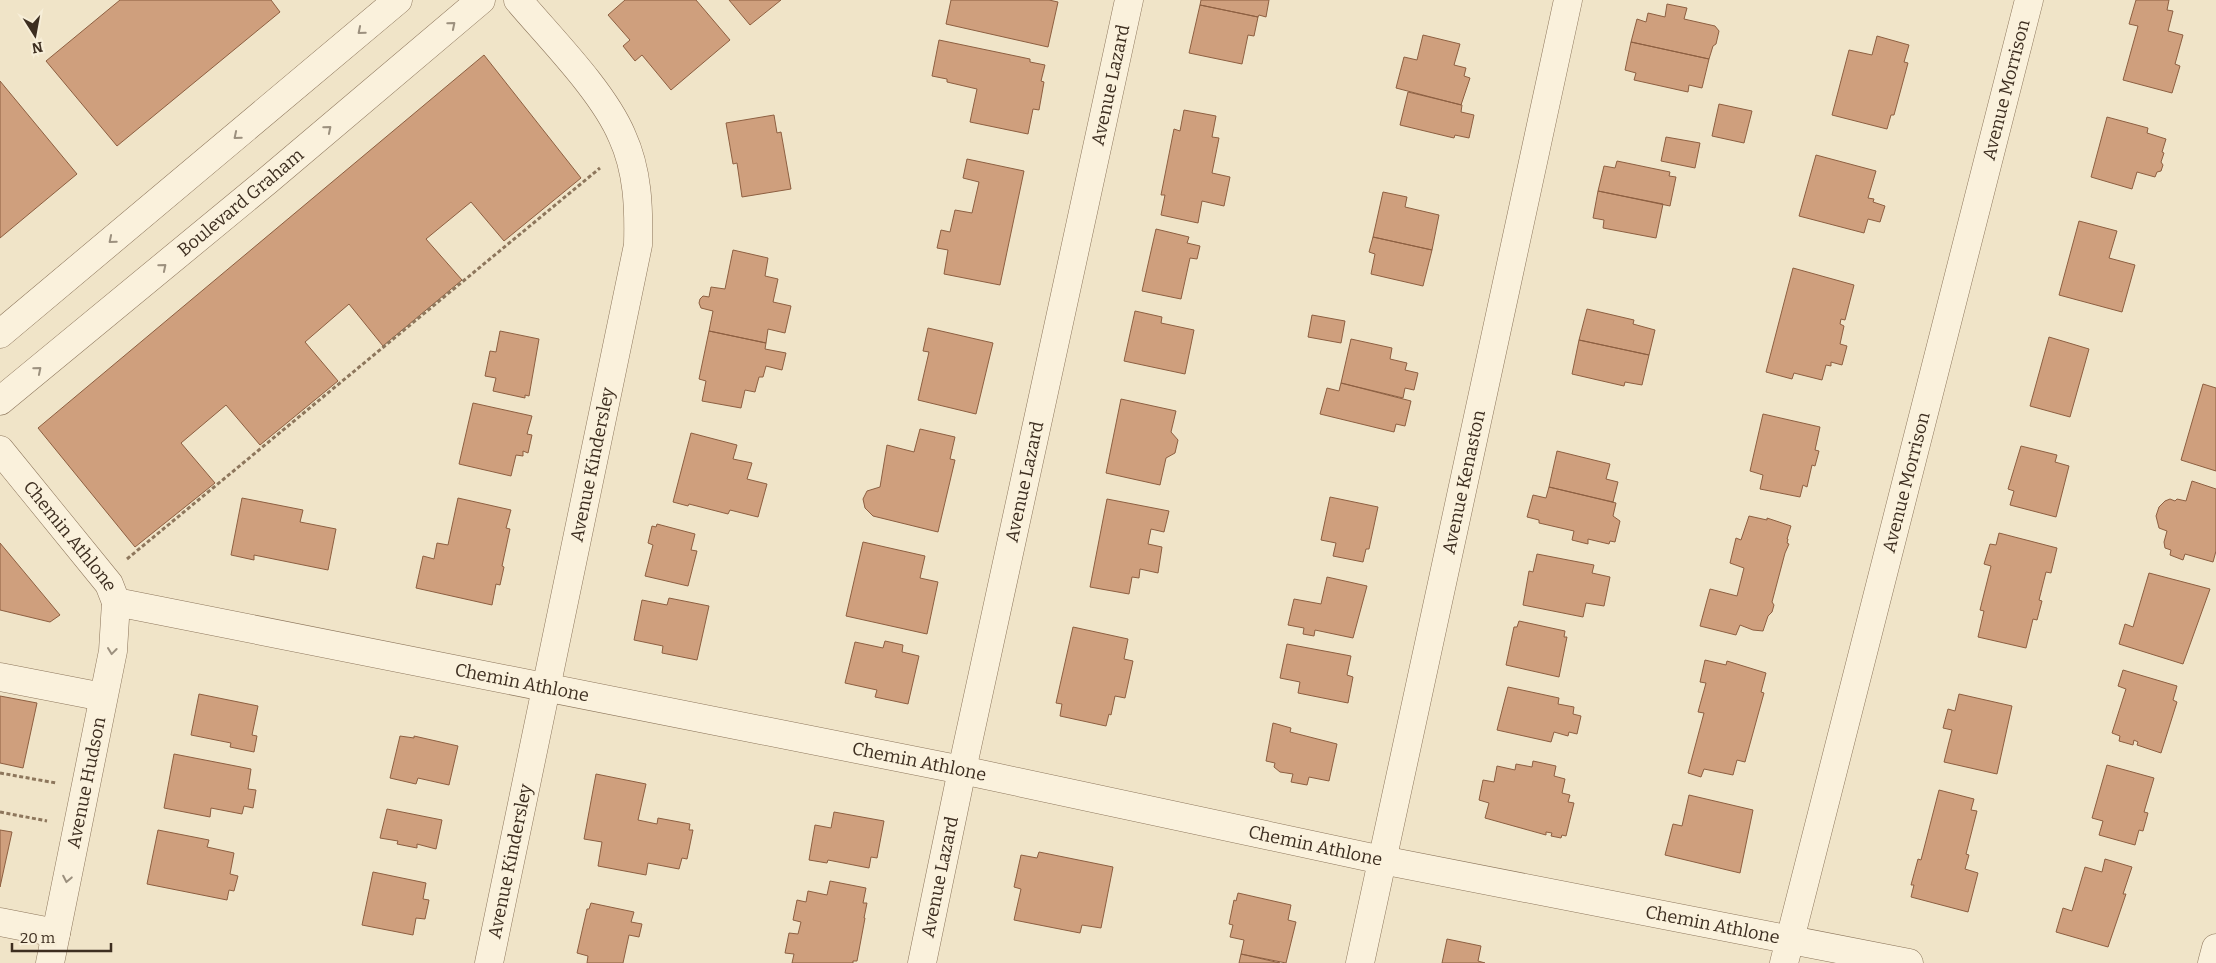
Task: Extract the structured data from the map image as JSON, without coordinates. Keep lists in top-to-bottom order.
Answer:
{
  "streets": {
    "street": [
      "Avenue Lazard",
      "Avenue Morrison",
      "Boulevard Graham",
      "Avenue Kindersley",
      "Avenue Kenaston",
      "Chemin Athlone",
      "Avenue Hudson"
    ]
  },
  "crossings": [
    ["Avenue Lazard", "Chemin Athlone"],
    ["Avenue Morrison", "Chemin Athlone"],
    ["Avenue Kindersley", "Chemin Athlone"],
    ["Avenue Kenaston", "Chemin Athlone"],
    ["Chemin Athlone", "Avenue Hudson"]
  ],
  "one_way": ["Avenue Hudson"],
  "scale_bar": "20 m",
  "north": "bottom"
}
